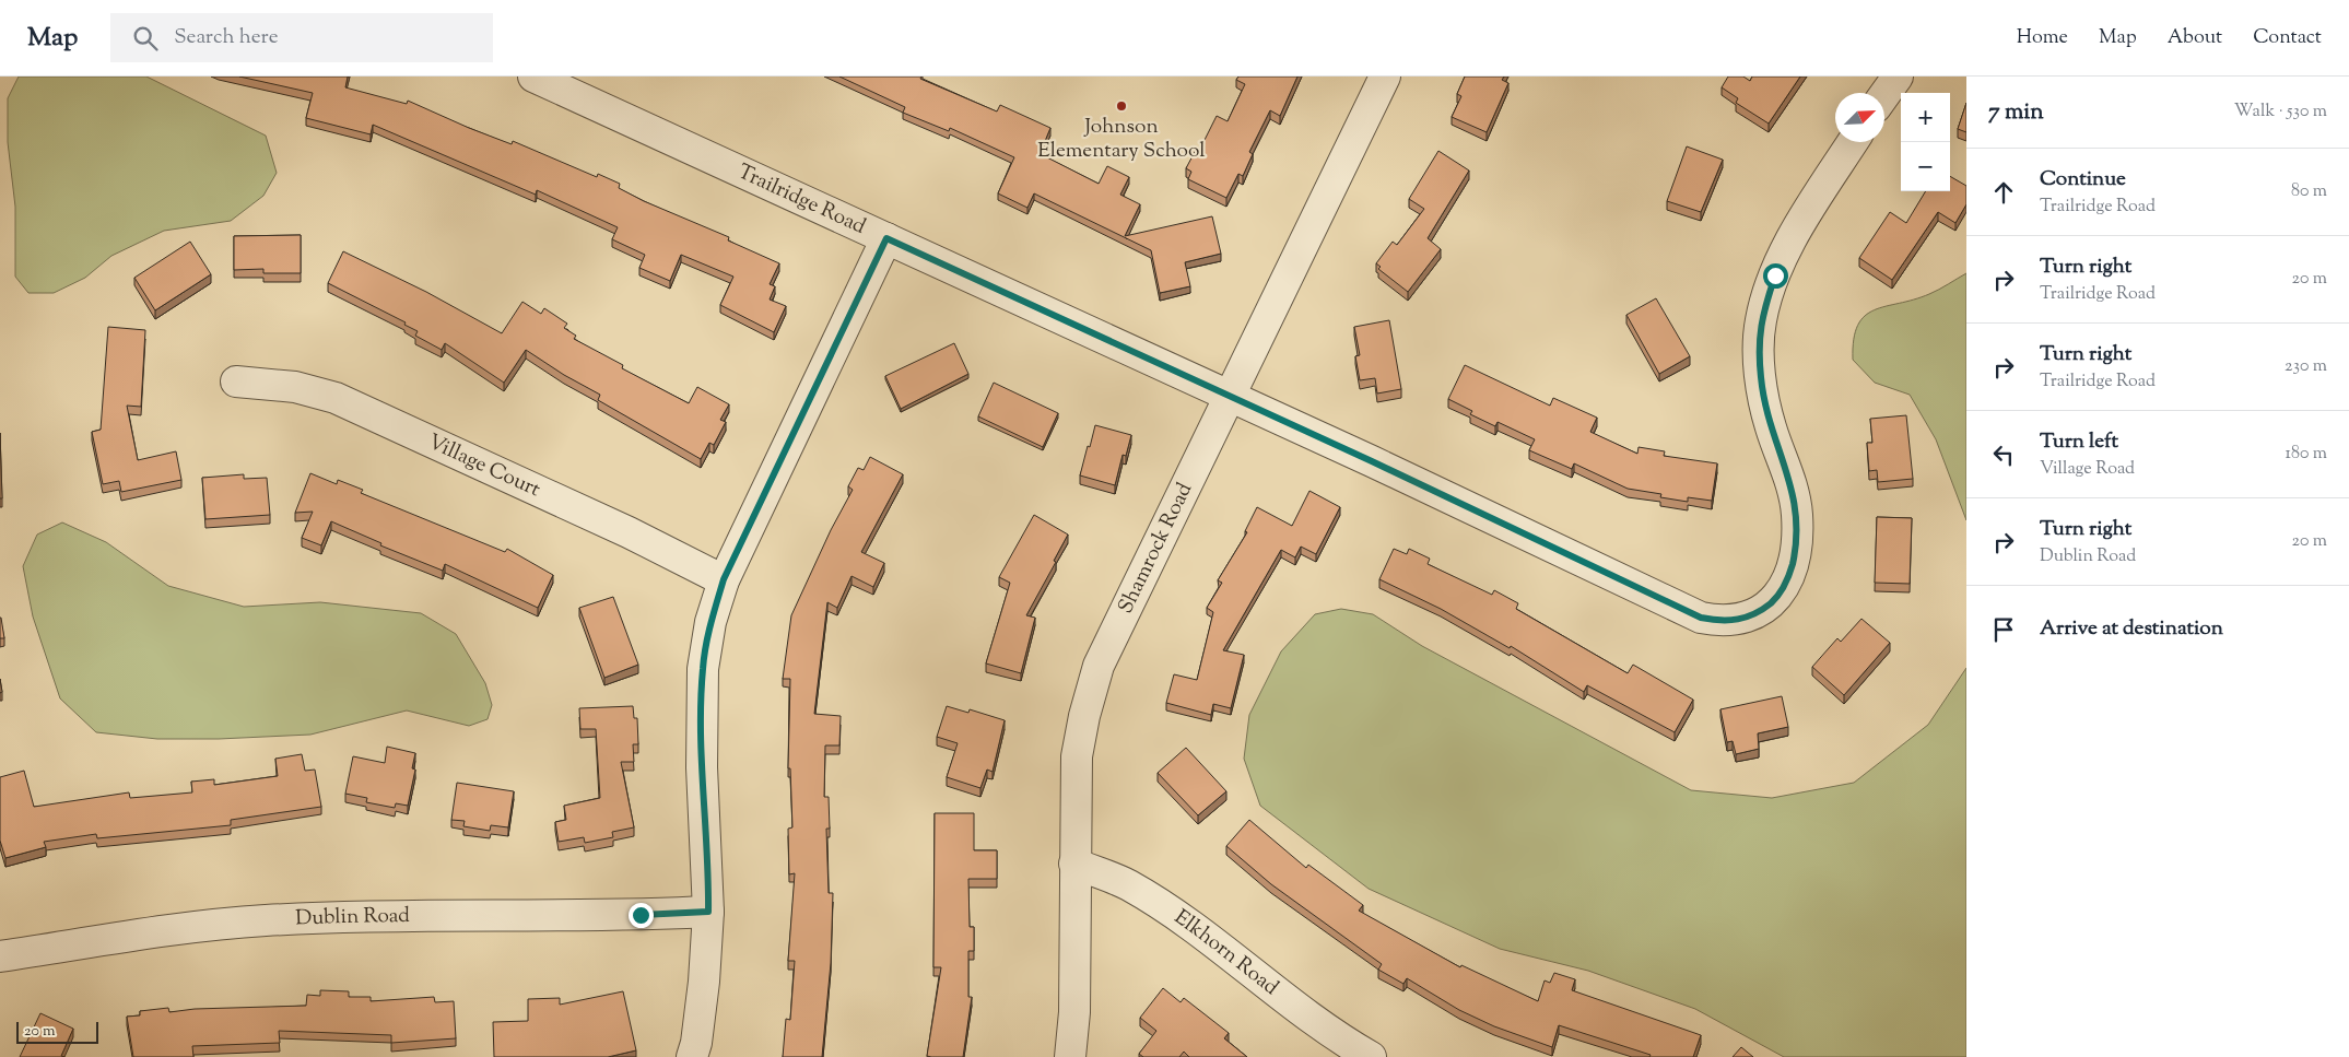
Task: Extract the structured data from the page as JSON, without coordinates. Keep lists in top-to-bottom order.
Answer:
{
  "streets": {
    "street": [
      "Trailridge Road",
      "Village Court",
      "Shamrock Road",
      "Dublin Road",
      "Elkhorn Road"
    ]
  },
  "crossings": [
    ["Trailridge Road", "Shamrock Road"],
    ["Shamrock Road", "Elkhorn Road"]
  ],
  "places": ["Johnson Elementary School"],
  "scale_bar": "20 m",
  "north": "top right",
  "page": {
    "header": "Map",
    "search": "Search here",
    "nav": [
      "Home",
      "Map",
      "About",
      "Contact"
    ],
    "heading": ["7 min", "Walk · 530 m"],
    "map_buttons": ["+", "−"],
    "list": [
      ["Continue", "Trailridge Road", "80 m"],
      ["Turn right", "Trailridge Road", "20 m"],
      ["Turn right", "Trailridge Road", "230 m"],
      ["Turn left", "Village Road", "180 m"],
      ["Turn right", "Dublin Road", "20 m"],
      "Arrive at destination"
    ],
    "scale": "20 m"
  }
}
